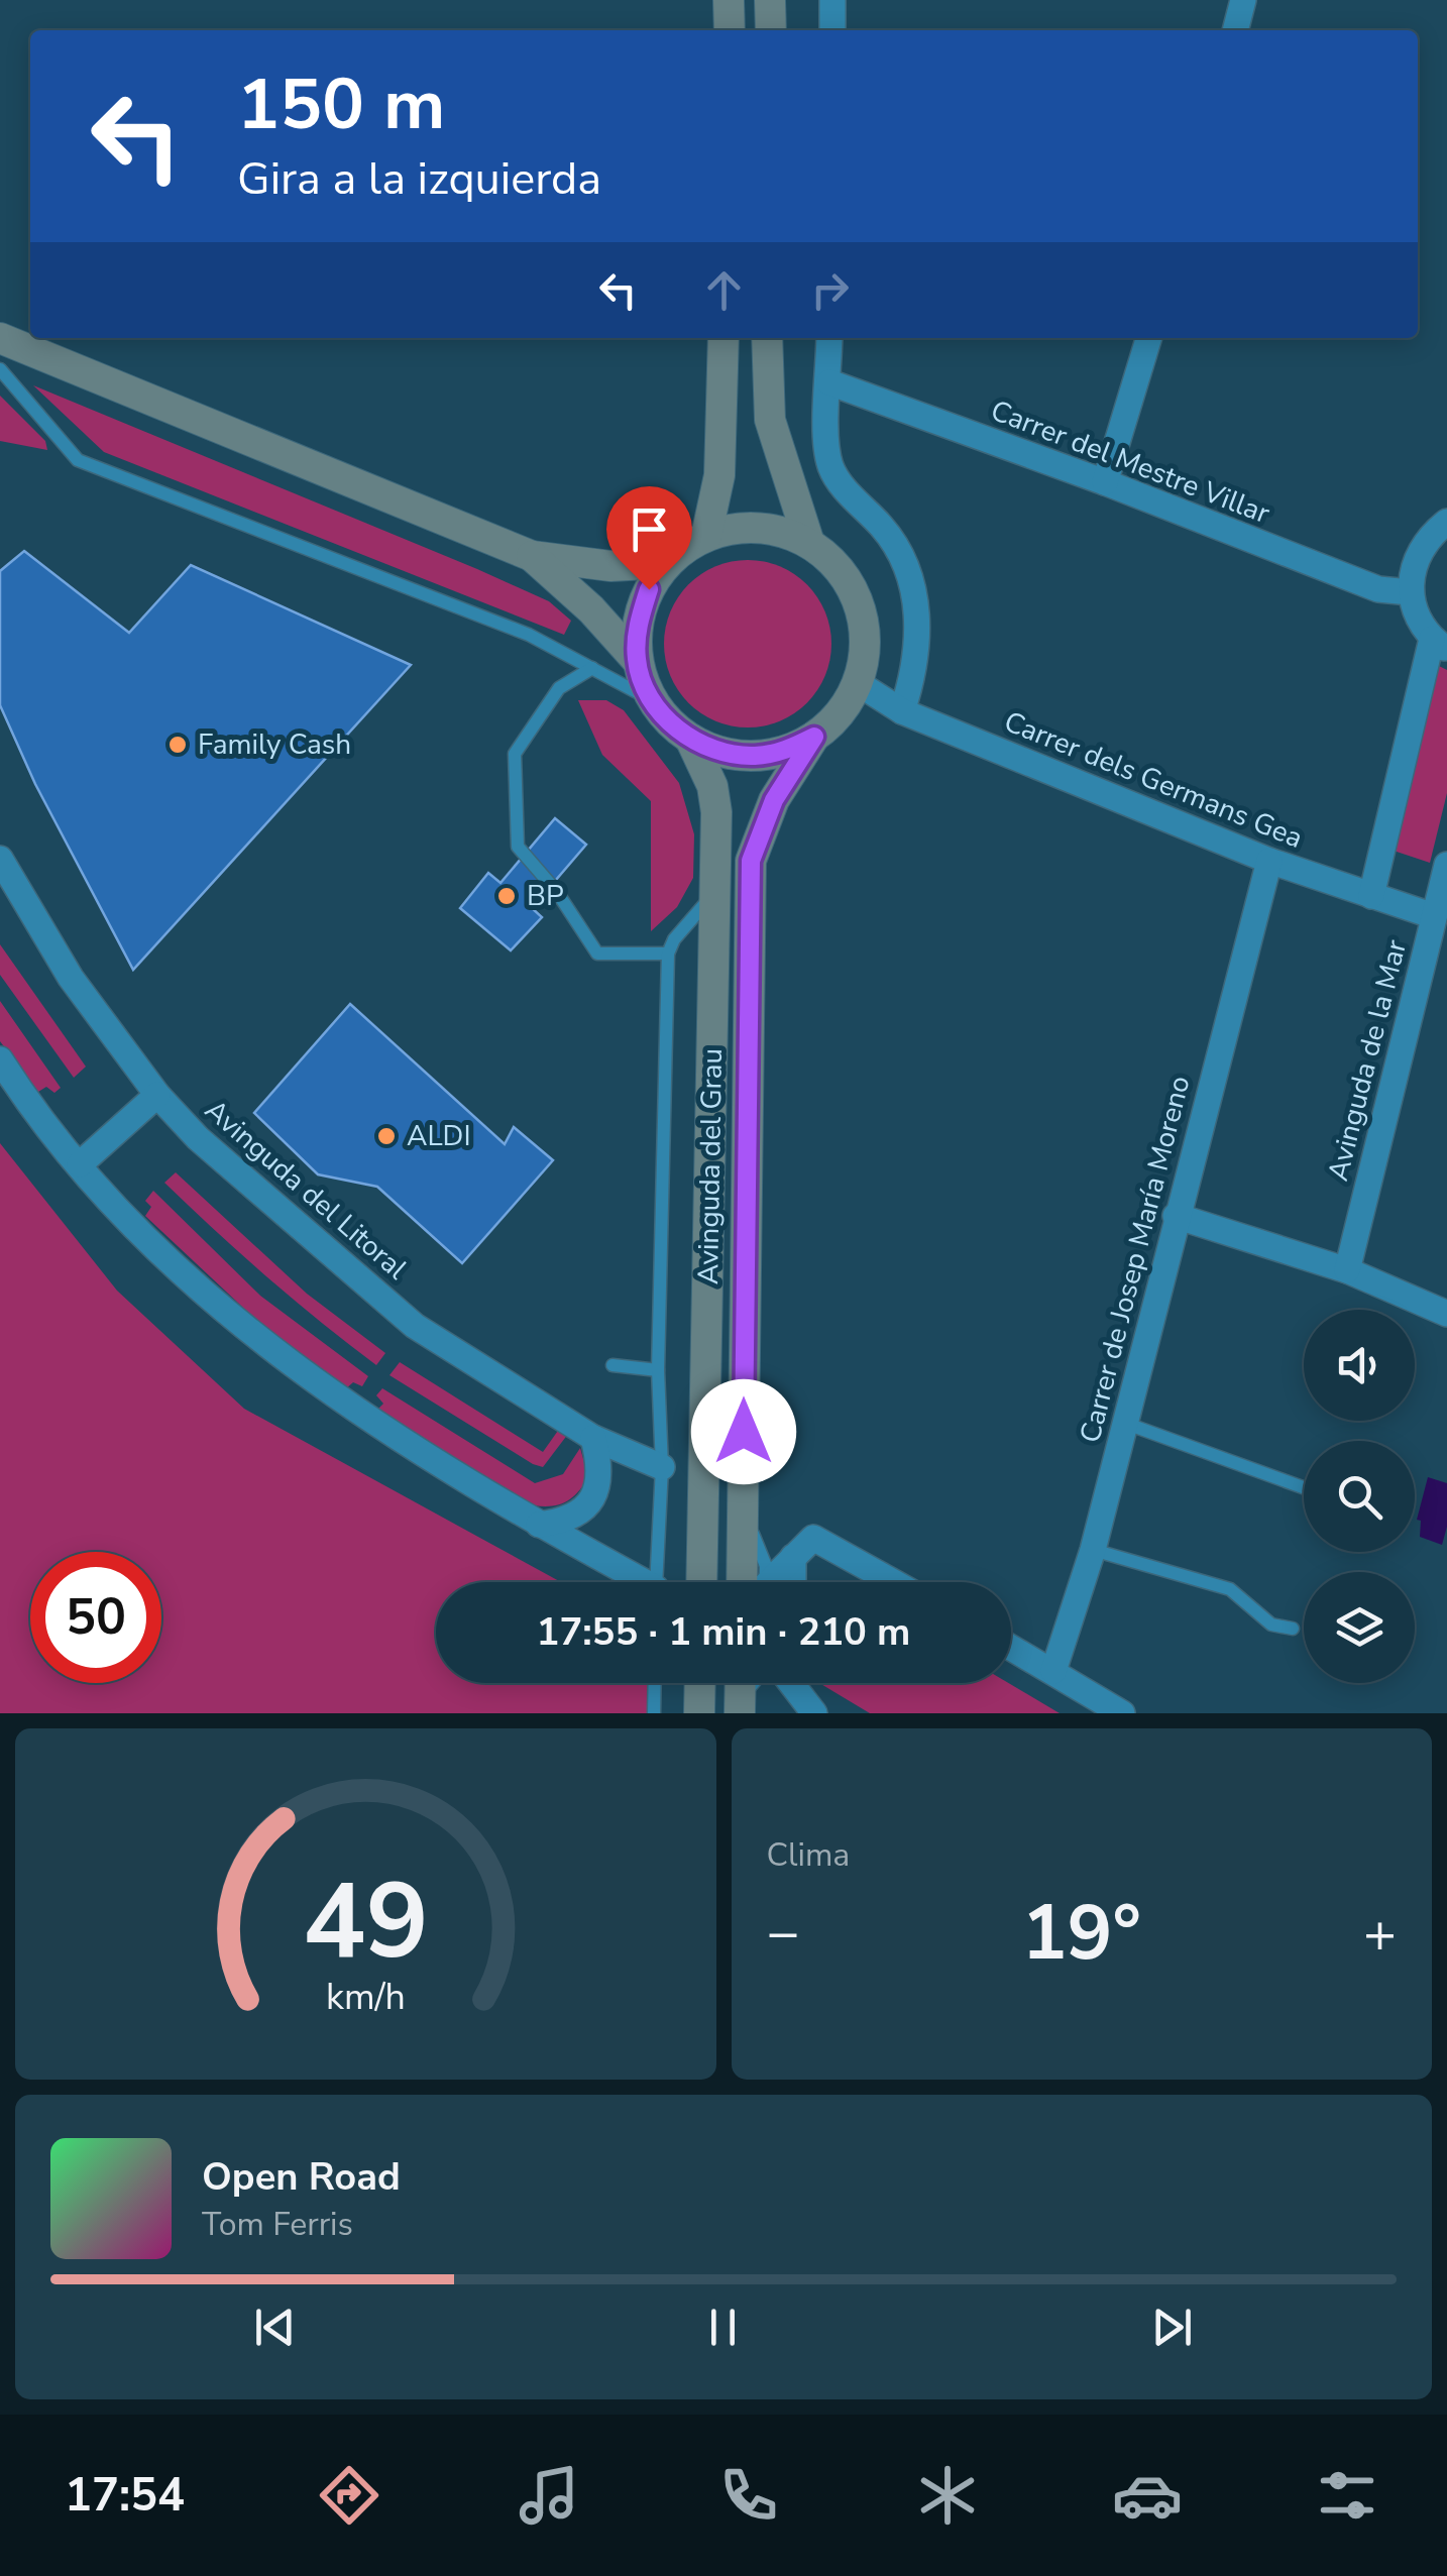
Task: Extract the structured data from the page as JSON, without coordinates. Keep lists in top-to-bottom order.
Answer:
{
  "streets": {
    "main road": ["Avinguda del Grau"],
    "street": [
      "Carrer del Mestre Villar",
      "Carrer dels Germans Gea",
      "Avinguda de la Mar",
      "Avinguda del Litoral",
      "Carrer de Josep María Moreno"
    ]
  },
  "crossings": [
    ["Carrer dels Germans Gea", "Avinguda de la Mar"],
    ["Carrer dels Germans Gea", "Avinguda del Grau"],
    ["Carrer dels Germans Gea", "Carrer de Josep María Moreno"]
  ],
  "places": ["Family Cash", "BP", "ALDI"],
  "page": {
    "turn": ["150 m", "Gira a la izquierda"],
    "limit": "50",
    "trip": "17:55 · 1 min · 210 m",
    "tile": "Clima",
    "heat": ["−", "19°", "+"],
    "song": ["Open Road", "Tom Ferris"],
    "tabs": "17:54",
    "gauge": ["49", "km/h"]
  }
}
